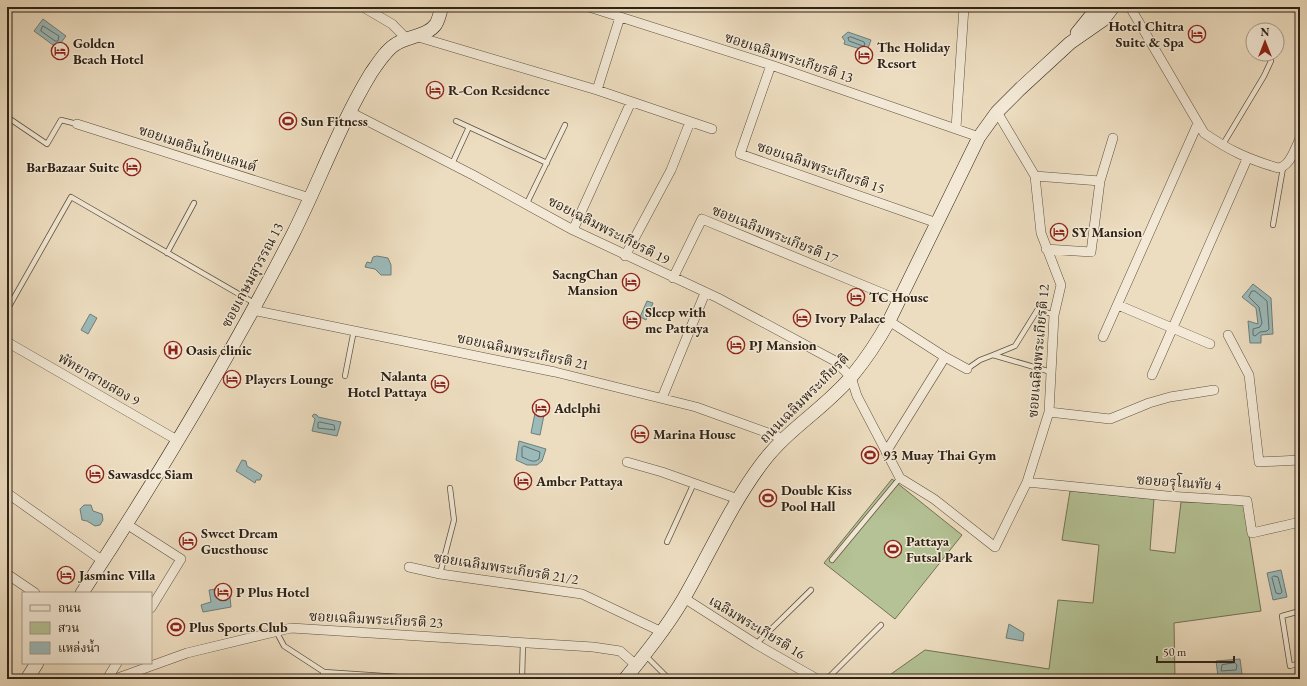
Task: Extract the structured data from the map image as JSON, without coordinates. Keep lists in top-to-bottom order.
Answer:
{
  "streets": {
    "main road": ["ซอยเกษมสุวรรณ 13", "ถนนเฉลิมพระเกียรติ"],
    "street": [
      "ซอยเฉลิมพระเกียรติ 13",
      "ซอยเมดอินไทยแลนด์",
      "ซอยเฉลิมพระเกียรติ 15",
      "ซอยเฉลิมพระเกียรติ 19",
      "ซอยเฉลิมพระเกียรติ 17",
      "ซอยเฉลิมพระเกียรติ 21",
      "ซอยเฉลิมพระเกียรติ 12",
      "พัทยาสายสอง 9",
      "ซอยอรุโณทัย 4",
      "ซอยเฉลิมพระเกียรติ 21/2",
      "ซอยเฉลิมพระเกียรติ 23",
      "เฉลิมพระเกียรติ 16"
    ]
  },
  "crossings": [
    ["ซอยเฉลิมพระเกียรติ 13", "ซอยเฉลิมพระเกียรติ 15"],
    ["ซอยเฉลิมพระเกียรติ 13", "ถนนเฉลิมพระเกียรติ"],
    ["ซอยเมดอินไทยแลนด์", "ซอยเกษมสุวรรณ 13"],
    ["ซอยเฉลิมพระเกียรติ 15", "ถนนเฉลิมพระเกียรติ"],
    ["ซอยเฉลิมพระเกียรติ 19", "ซอยเฉลิมพระเกียรติ 17"],
    ["ซอยเฉลิมพระเกียรติ 19", "ซอยเกษมสุวรรณ 13"],
    ["ซอยเฉลิมพระเกียรติ 19", "ถนนเฉลิมพระเกียรติ"],
    ["ซอยเฉลิมพระเกียรติ 17", "ถนนเฉลิมพระเกียรติ"],
    ["ซอยเกษมสุวรรณ 13", "ซอยเฉลิมพระเกียรติ 21"],
    ["ซอยเกษมสุวรรณ 13", "พัทยาสายสอง 9"],
    ["ซอยเฉลิมพระเกียรติ 21", "ถนนเฉลิมพระเกียรติ"],
    ["ซอยเฉลิมพระเกียรติ 12", "ถนนเฉลิมพระเกียรติ"],
    ["ซอยเฉลิมพระเกียรติ 12", "ซอยอรุโณทัย 4"],
    ["ถนนเฉลิมพระเกียรติ", "ซอยเฉลิมพระเกียรติ 21/2"],
    ["ถนนเฉลิมพระเกียรติ", "ซอยเฉลิมพระเกียรติ 23"],
    ["ถนนเฉลิมพระเกียรติ", "เฉลิมพระเกียรติ 16"]
  ],
  "places": {
    "hotel": [
      "Hotel Chitra Suite & Spa",
      "Golden Beach Hotel",
      "The Holiday Resort",
      "R-Con Residence",
      "BarBazaar Suite",
      "SY Mansion",
      "SaengChan Mansion",
      "TC House",
      "Ivory Palace",
      "Sleep with me Pattaya",
      "PJ Mansion",
      "Players Lounge",
      "Nalanta Hotel Pattaya",
      "Adelphi",
      "Marina House",
      "Sawasdee Siam",
      "Amber Pattaya",
      "Sweet Dream Guesthouse",
      "Jasmine Villa",
      "P Plus Hotel"
    ],
    "sports": [
      "Sun Fitness",
      "93 Muay Thai Gym",
      "Double Kiss Pool Hall",
      "Pattaya Futsal Park",
      "Plus Sports Club"
    ],
    "hospital": ["Oasis clinic"]
  },
  "legend": ["ถนน", "สวน", "แหล่งน้ำ"],
  "scale_bar": "50 m",
  "north": "top"
}
